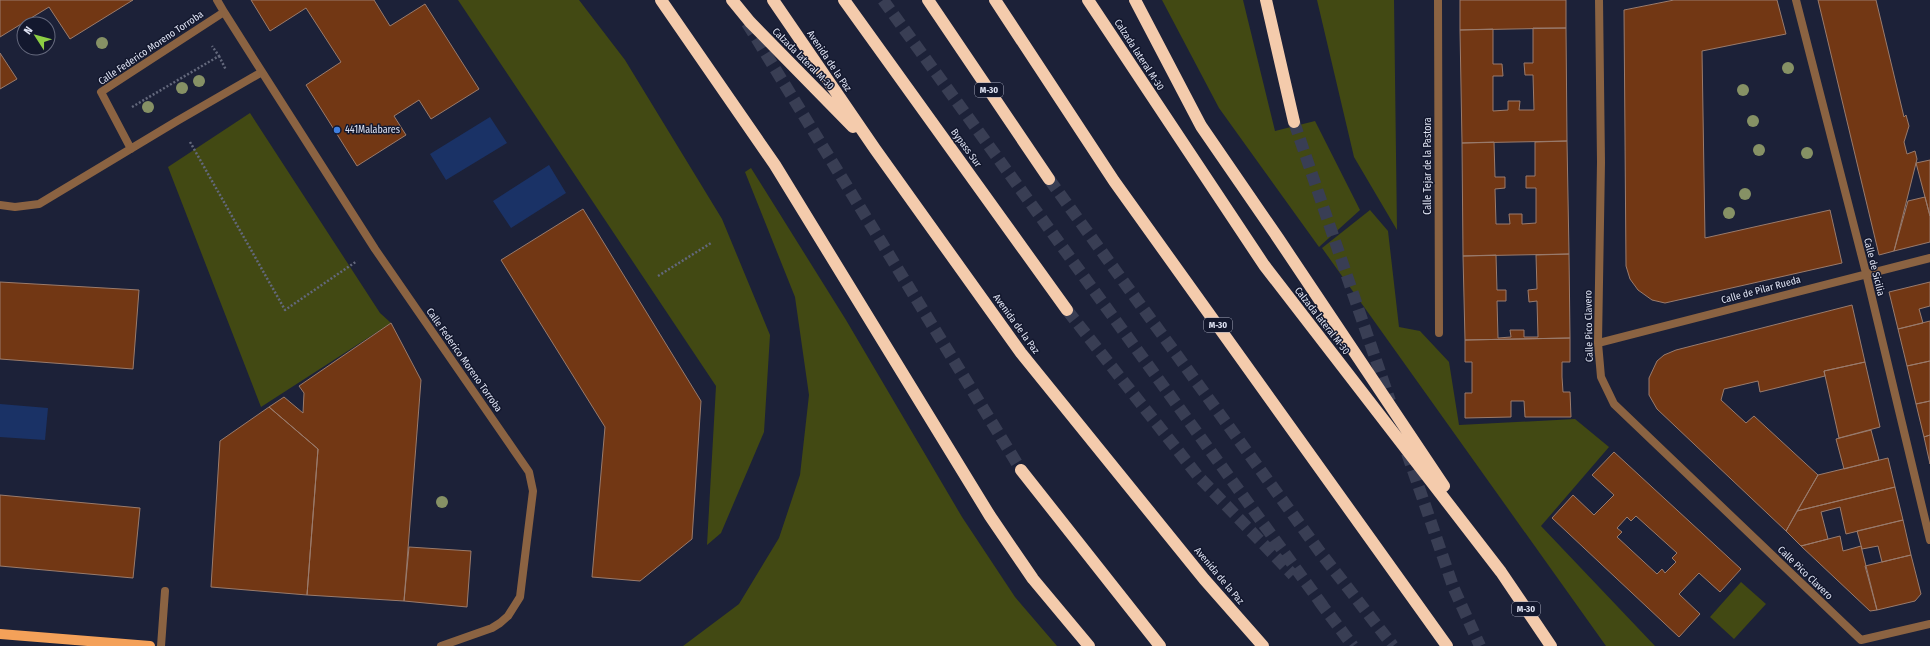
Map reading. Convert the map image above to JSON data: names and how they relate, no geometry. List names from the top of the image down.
{
  "streets": {
    "highway": [
      "Calzada lateral M-30",
      "Avenida de la Paz",
      "M-30",
      "Bypass Sur"
    ],
    "street": [
      "Calle Federico Moreno Torroba",
      "Calle Tejar de la Pastora",
      "Calle de Sicilia",
      "Calle de Pilar Rueda",
      "Calle Pico Clavero"
    ]
  },
  "crossings": [
    ["Calzada lateral M-30", "Avenida de la Paz"],
    ["Calle de Sicilia", "Calle de Pilar Rueda"],
    ["Calle de Pilar Rueda", "Calle Pico Clavero"]
  ],
  "places": ["441Malabares"],
  "north": "top left"
}
